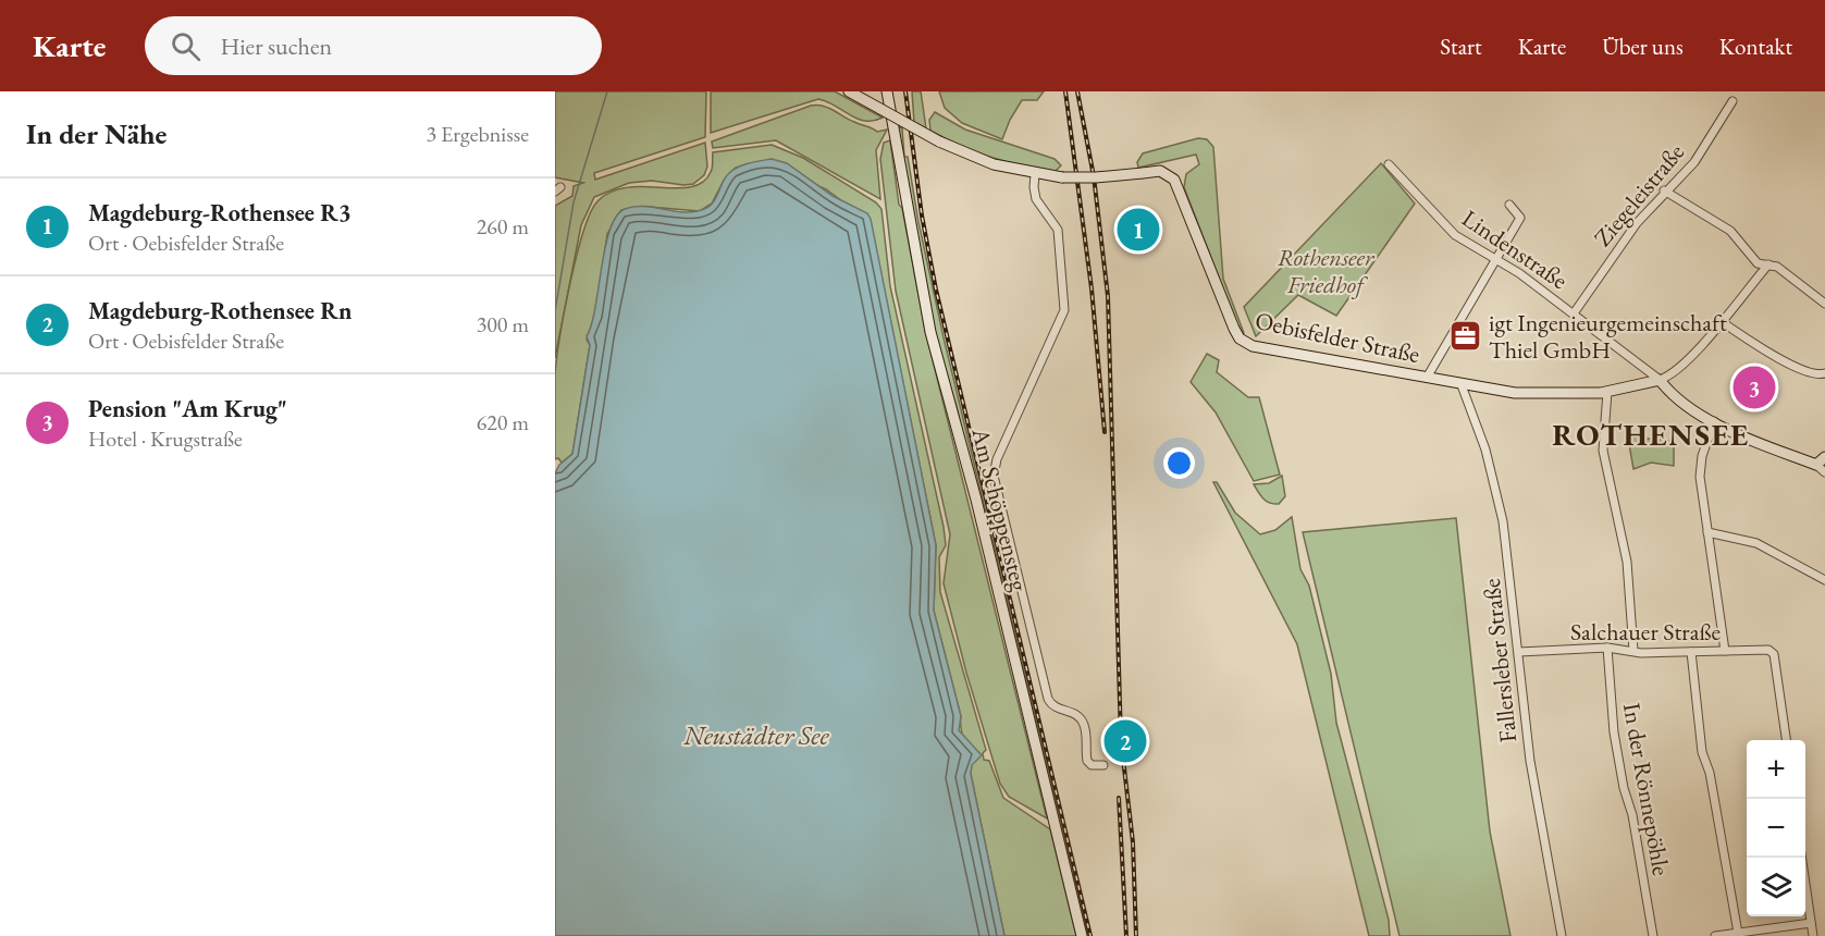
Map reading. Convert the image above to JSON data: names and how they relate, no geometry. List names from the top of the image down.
{
  "streets": {
    "street": [
      "Ziegeleistraße",
      "Lindenstraße",
      "Oebisfelder Straße",
      "Am Schöppensteg",
      "Salchauer Straße",
      "Fallersleber Straße",
      "In der Rönnepöhle"
    ]
  },
  "crossings": [
    ["Ziegeleistraße", "Lindenstraße"],
    ["Lindenstraße", "Oebisfelder Straße"],
    ["Oebisfelder Straße", "Fallersleber Straße"],
    ["Salchauer Straße", "Fallersleber Straße"],
    ["Salchauer Straße", "In der Rönnepöhle"]
  ],
  "districts": ["ROTHENSEE"],
  "water": ["Neustädter See"],
  "parks": ["Rothenseer Friedhof"],
  "places": {
    "office": ["igt Ingenieurgemeinschaft Thiel GmbH"]
  },
  "page": {
    "header": "Karte",
    "search": "Hier suchen",
    "nav": [
      "Start",
      "Karte",
      "Über uns",
      "Kontakt"
    ],
    "heading": ["In der Nähe", "3 Ergebnisse"],
    "list": [
      {
        "mark": "1",
        "name": "Magdeburg-Rothensee R3",
        "note": "Ort · Oebisfelder Straße",
        "value": "260 m"
      },
      {
        "mark": "2",
        "name": "Magdeburg-Rothensee Rn",
        "note": "Ort · Oebisfelder Straße",
        "value": "300 m"
      },
      {
        "mark": "3",
        "name": "Pension \"Am Krug\"",
        "note": "Hotel · Krugstraße",
        "value": "620 m"
      }
    ],
    "pins": ["1", "3", "2"],
    "map_buttons": ["+", "−"]
  }
}
